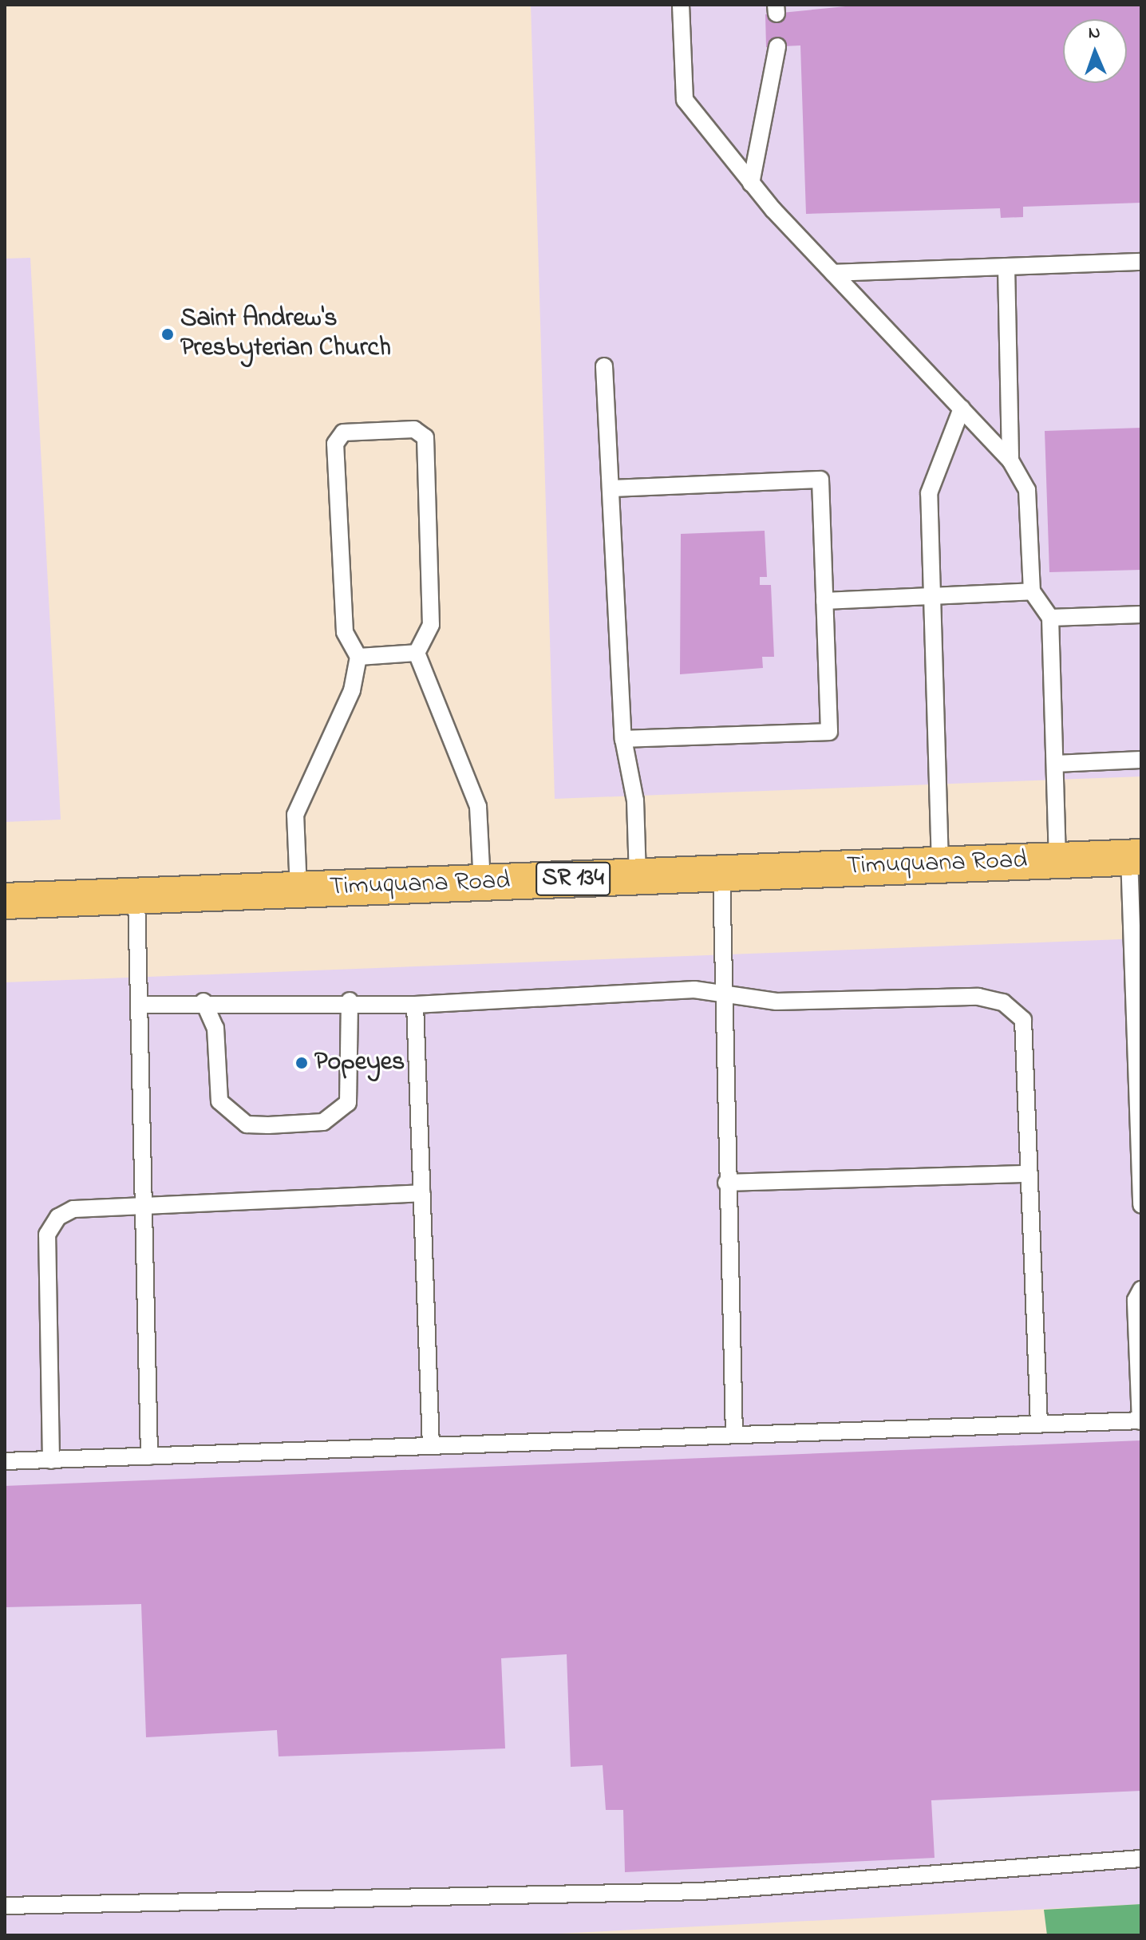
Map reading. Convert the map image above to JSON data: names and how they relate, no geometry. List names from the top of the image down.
{
  "streets": {
    "main road": ["Timuquana Road", "SR 134"]
  },
  "places": ["Saint Andrew's Presbyterian Church", "Popeyes"],
  "north": "top"
}
